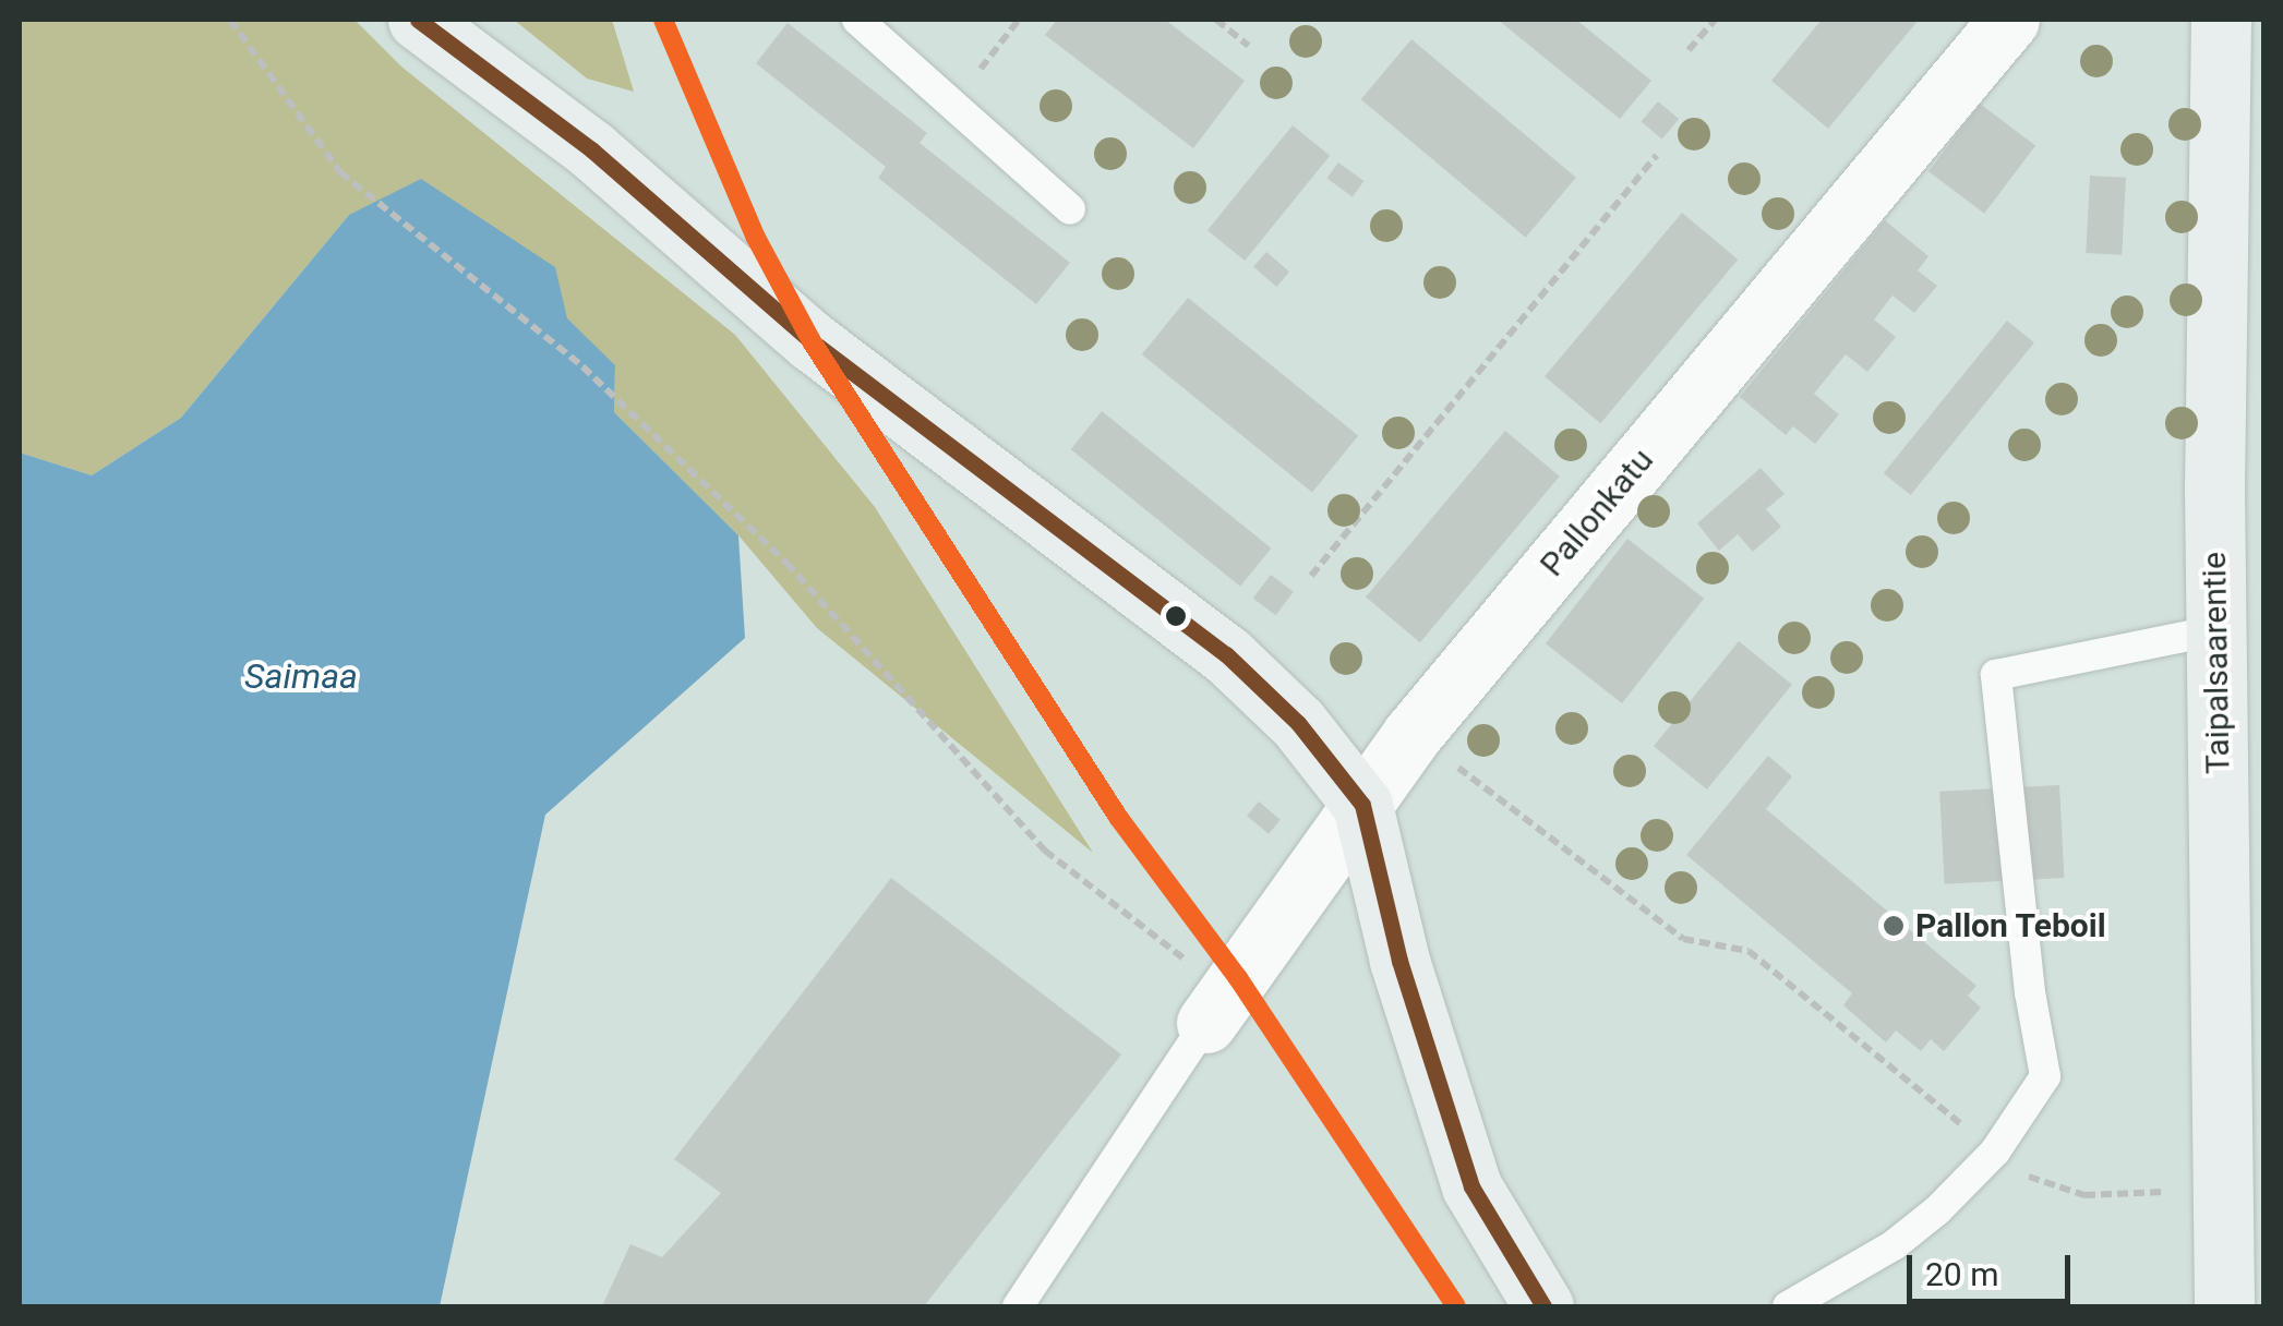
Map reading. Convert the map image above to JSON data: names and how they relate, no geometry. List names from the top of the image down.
{
  "streets": {
    "street": ["Pallonkatu", "Taipalsaarentie"]
  },
  "water": ["Saimaa"],
  "places": ["Pallon Teboil"],
  "scale_bar": "20 m"
}
